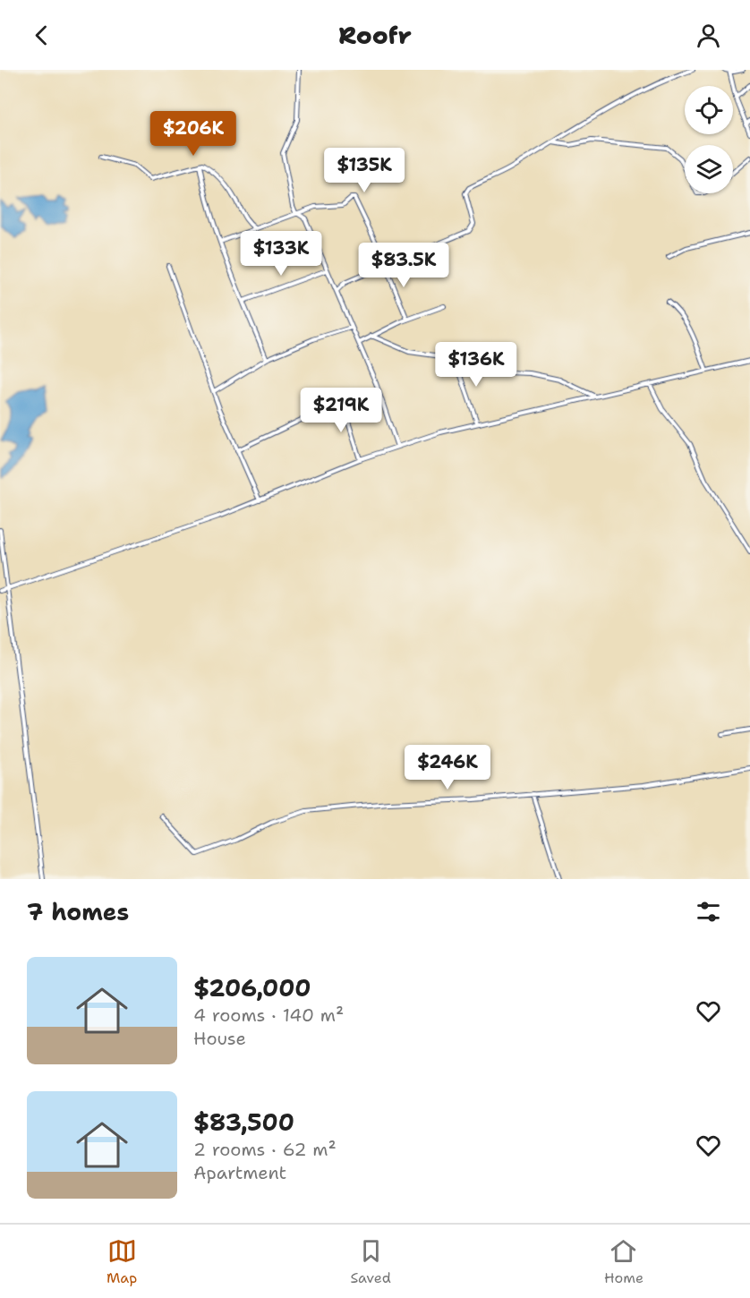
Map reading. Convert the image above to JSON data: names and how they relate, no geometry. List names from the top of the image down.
{
  "page": {
    "header": "Roofr",
    "price": [
      "$206K",
      "$135K",
      "$133K",
      "$83.5K",
      "$136K",
      "$219K",
      "$246K"
    ],
    "heading": "7 homes",
    "list": [
      {
        "name": "$206,000",
        "note": "4 rooms · 140 m² · House"
      },
      {
        "name": "$83,500",
        "note": "2 rooms · 62 m² · Apartment"
      }
    ],
    "tabs": ["Map", "Saved", "Home"]
  }
}
